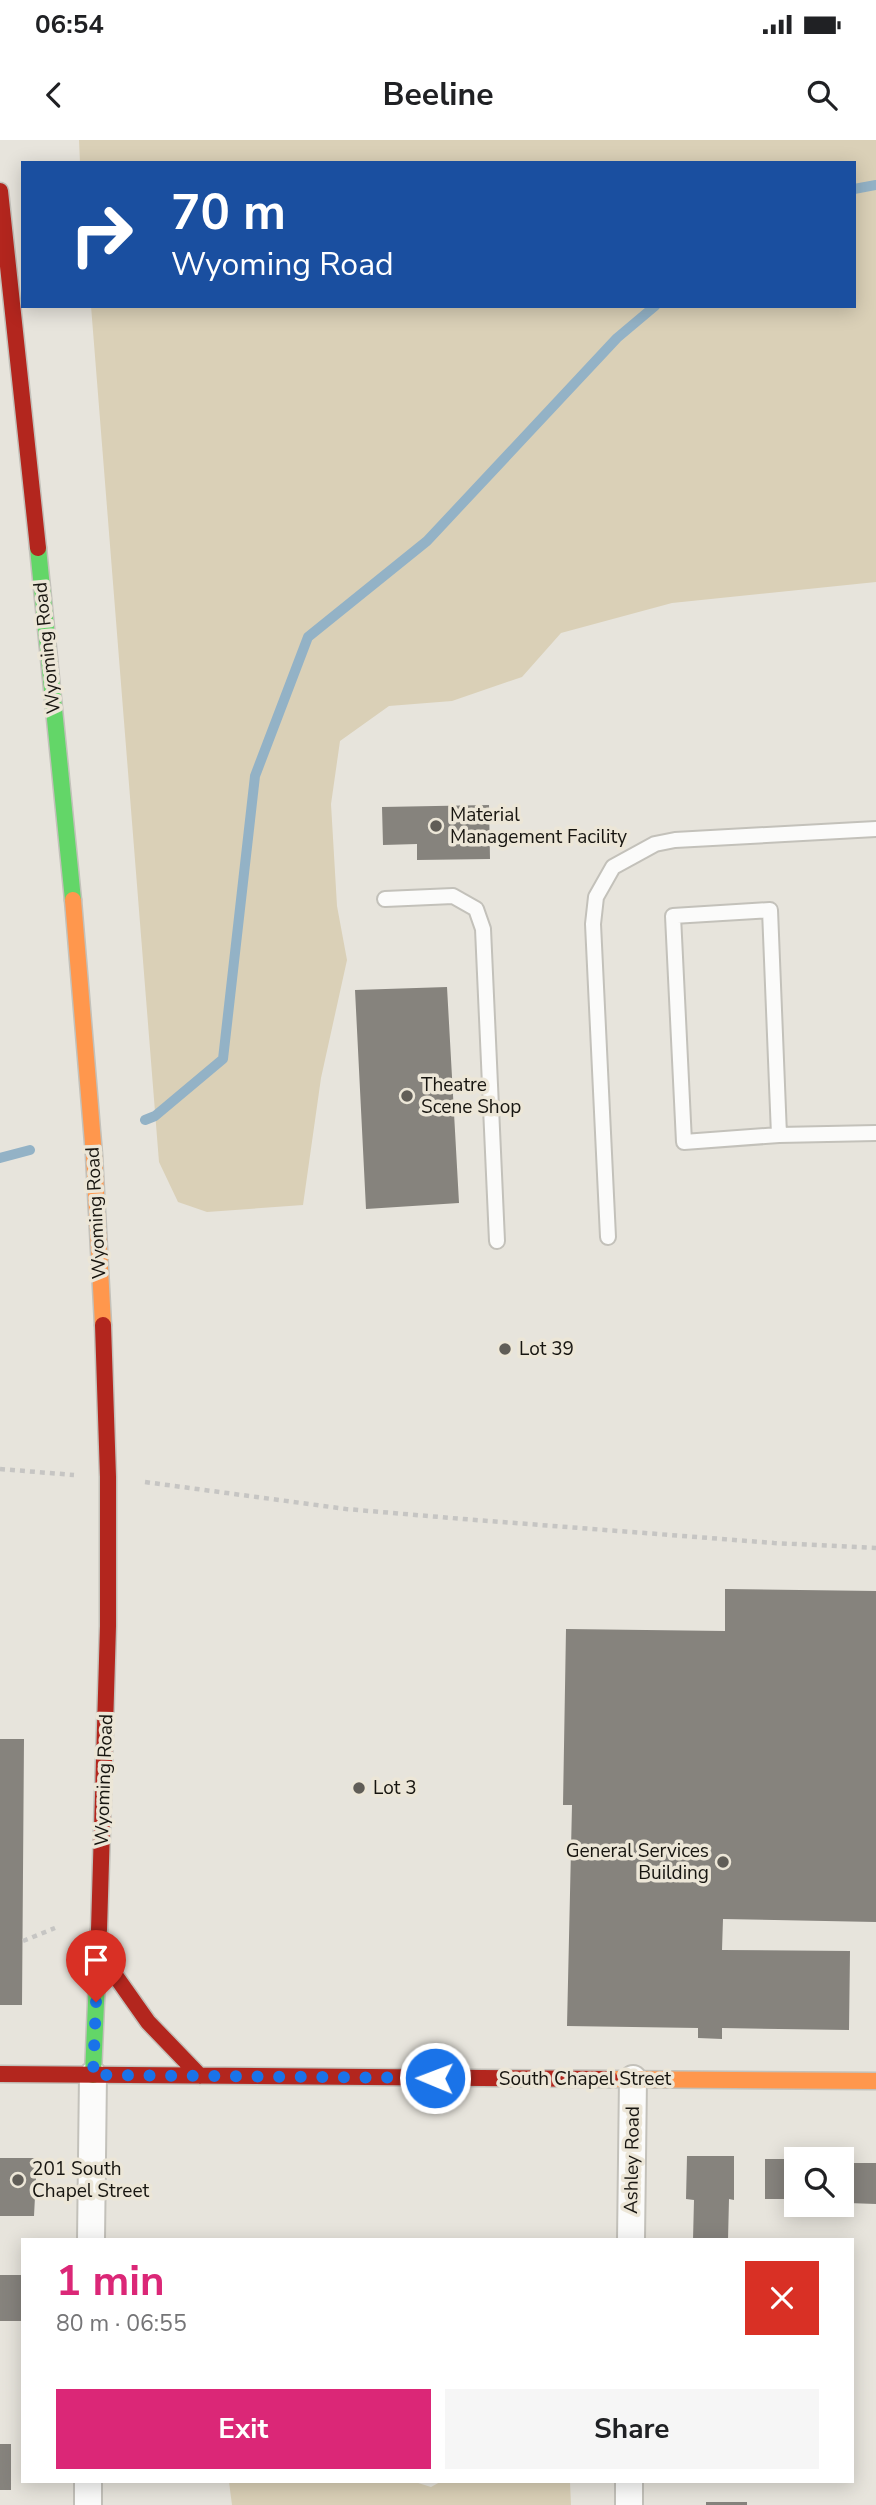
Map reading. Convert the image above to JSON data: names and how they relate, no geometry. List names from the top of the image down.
{
  "streets": {
    "street": ["Wyoming Road", "South Chapel Street", "Ashley Road"]
  },
  "crossings": [
    ["Wyoming Road", "South Chapel Street"],
    ["South Chapel Street", "Ashley Road"]
  ],
  "places": [
    "Material Management Facility",
    "Theatre Scene Shop",
    "Lot 39",
    "Lot 3",
    "General Services Building",
    "201 South Chapel Street"
  ],
  "page": {
    "status": "06:54",
    "header": "Beeline",
    "turn": ["70 m", "Wyoming Road"],
    "heading": ["1 min", "80 m · 06:55"],
    "buttons": ["Exit", "Share"]
  }
}
